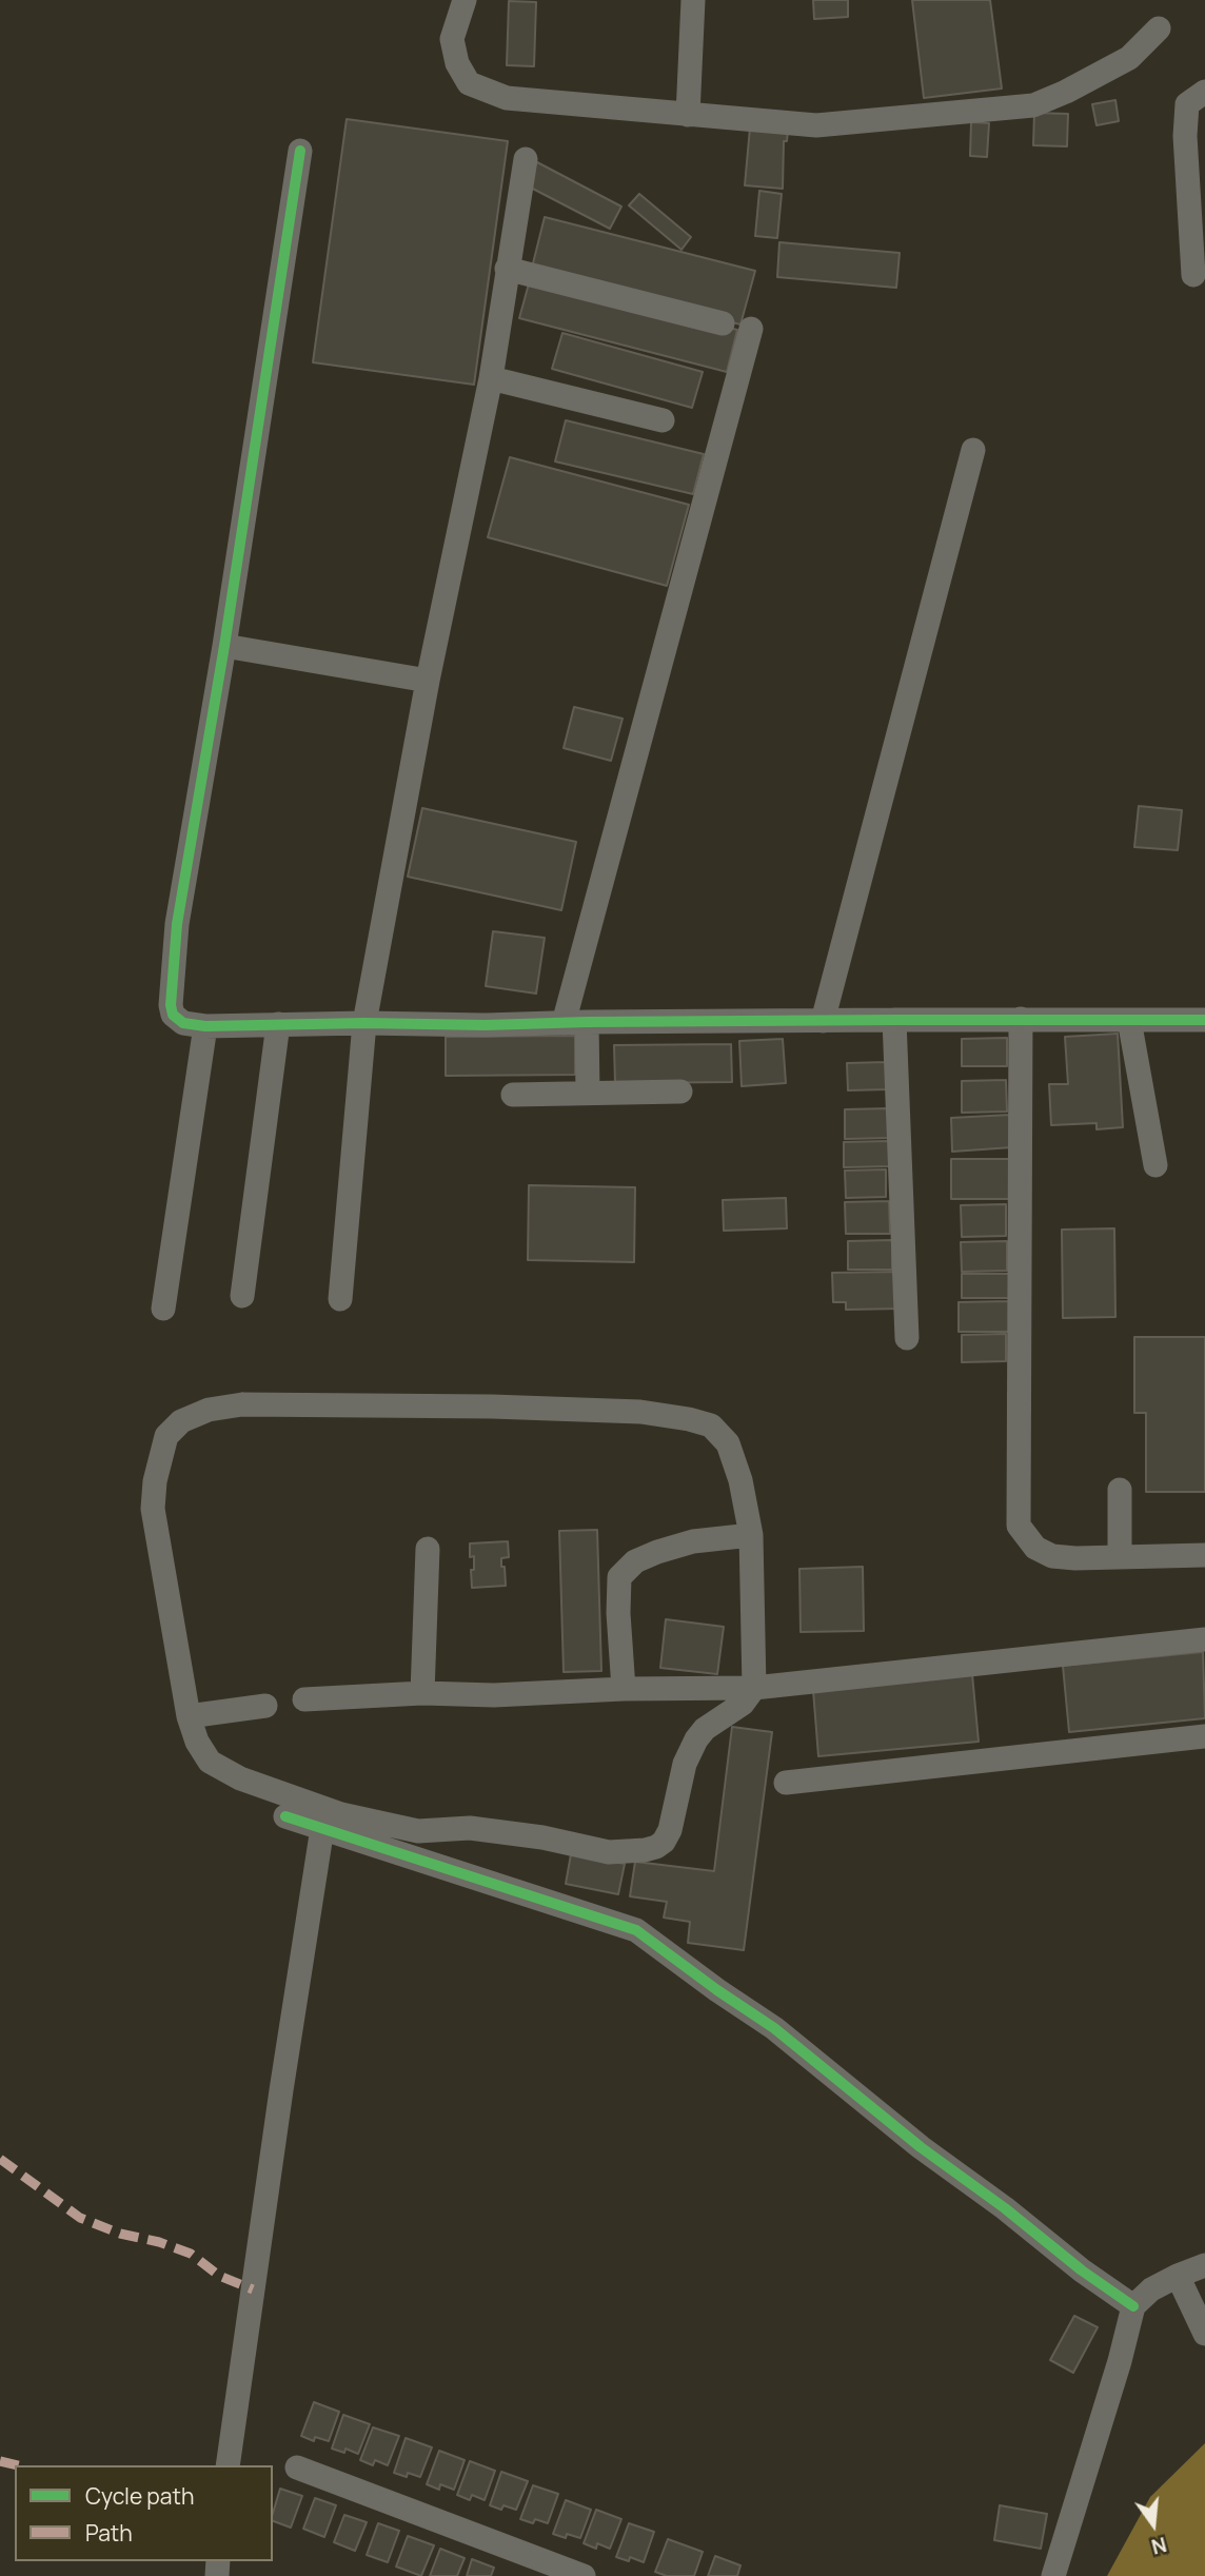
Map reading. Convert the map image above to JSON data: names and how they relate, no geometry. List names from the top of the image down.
{
  "legend": ["Cycle path", "Path"],
  "north": "bottom"
}
